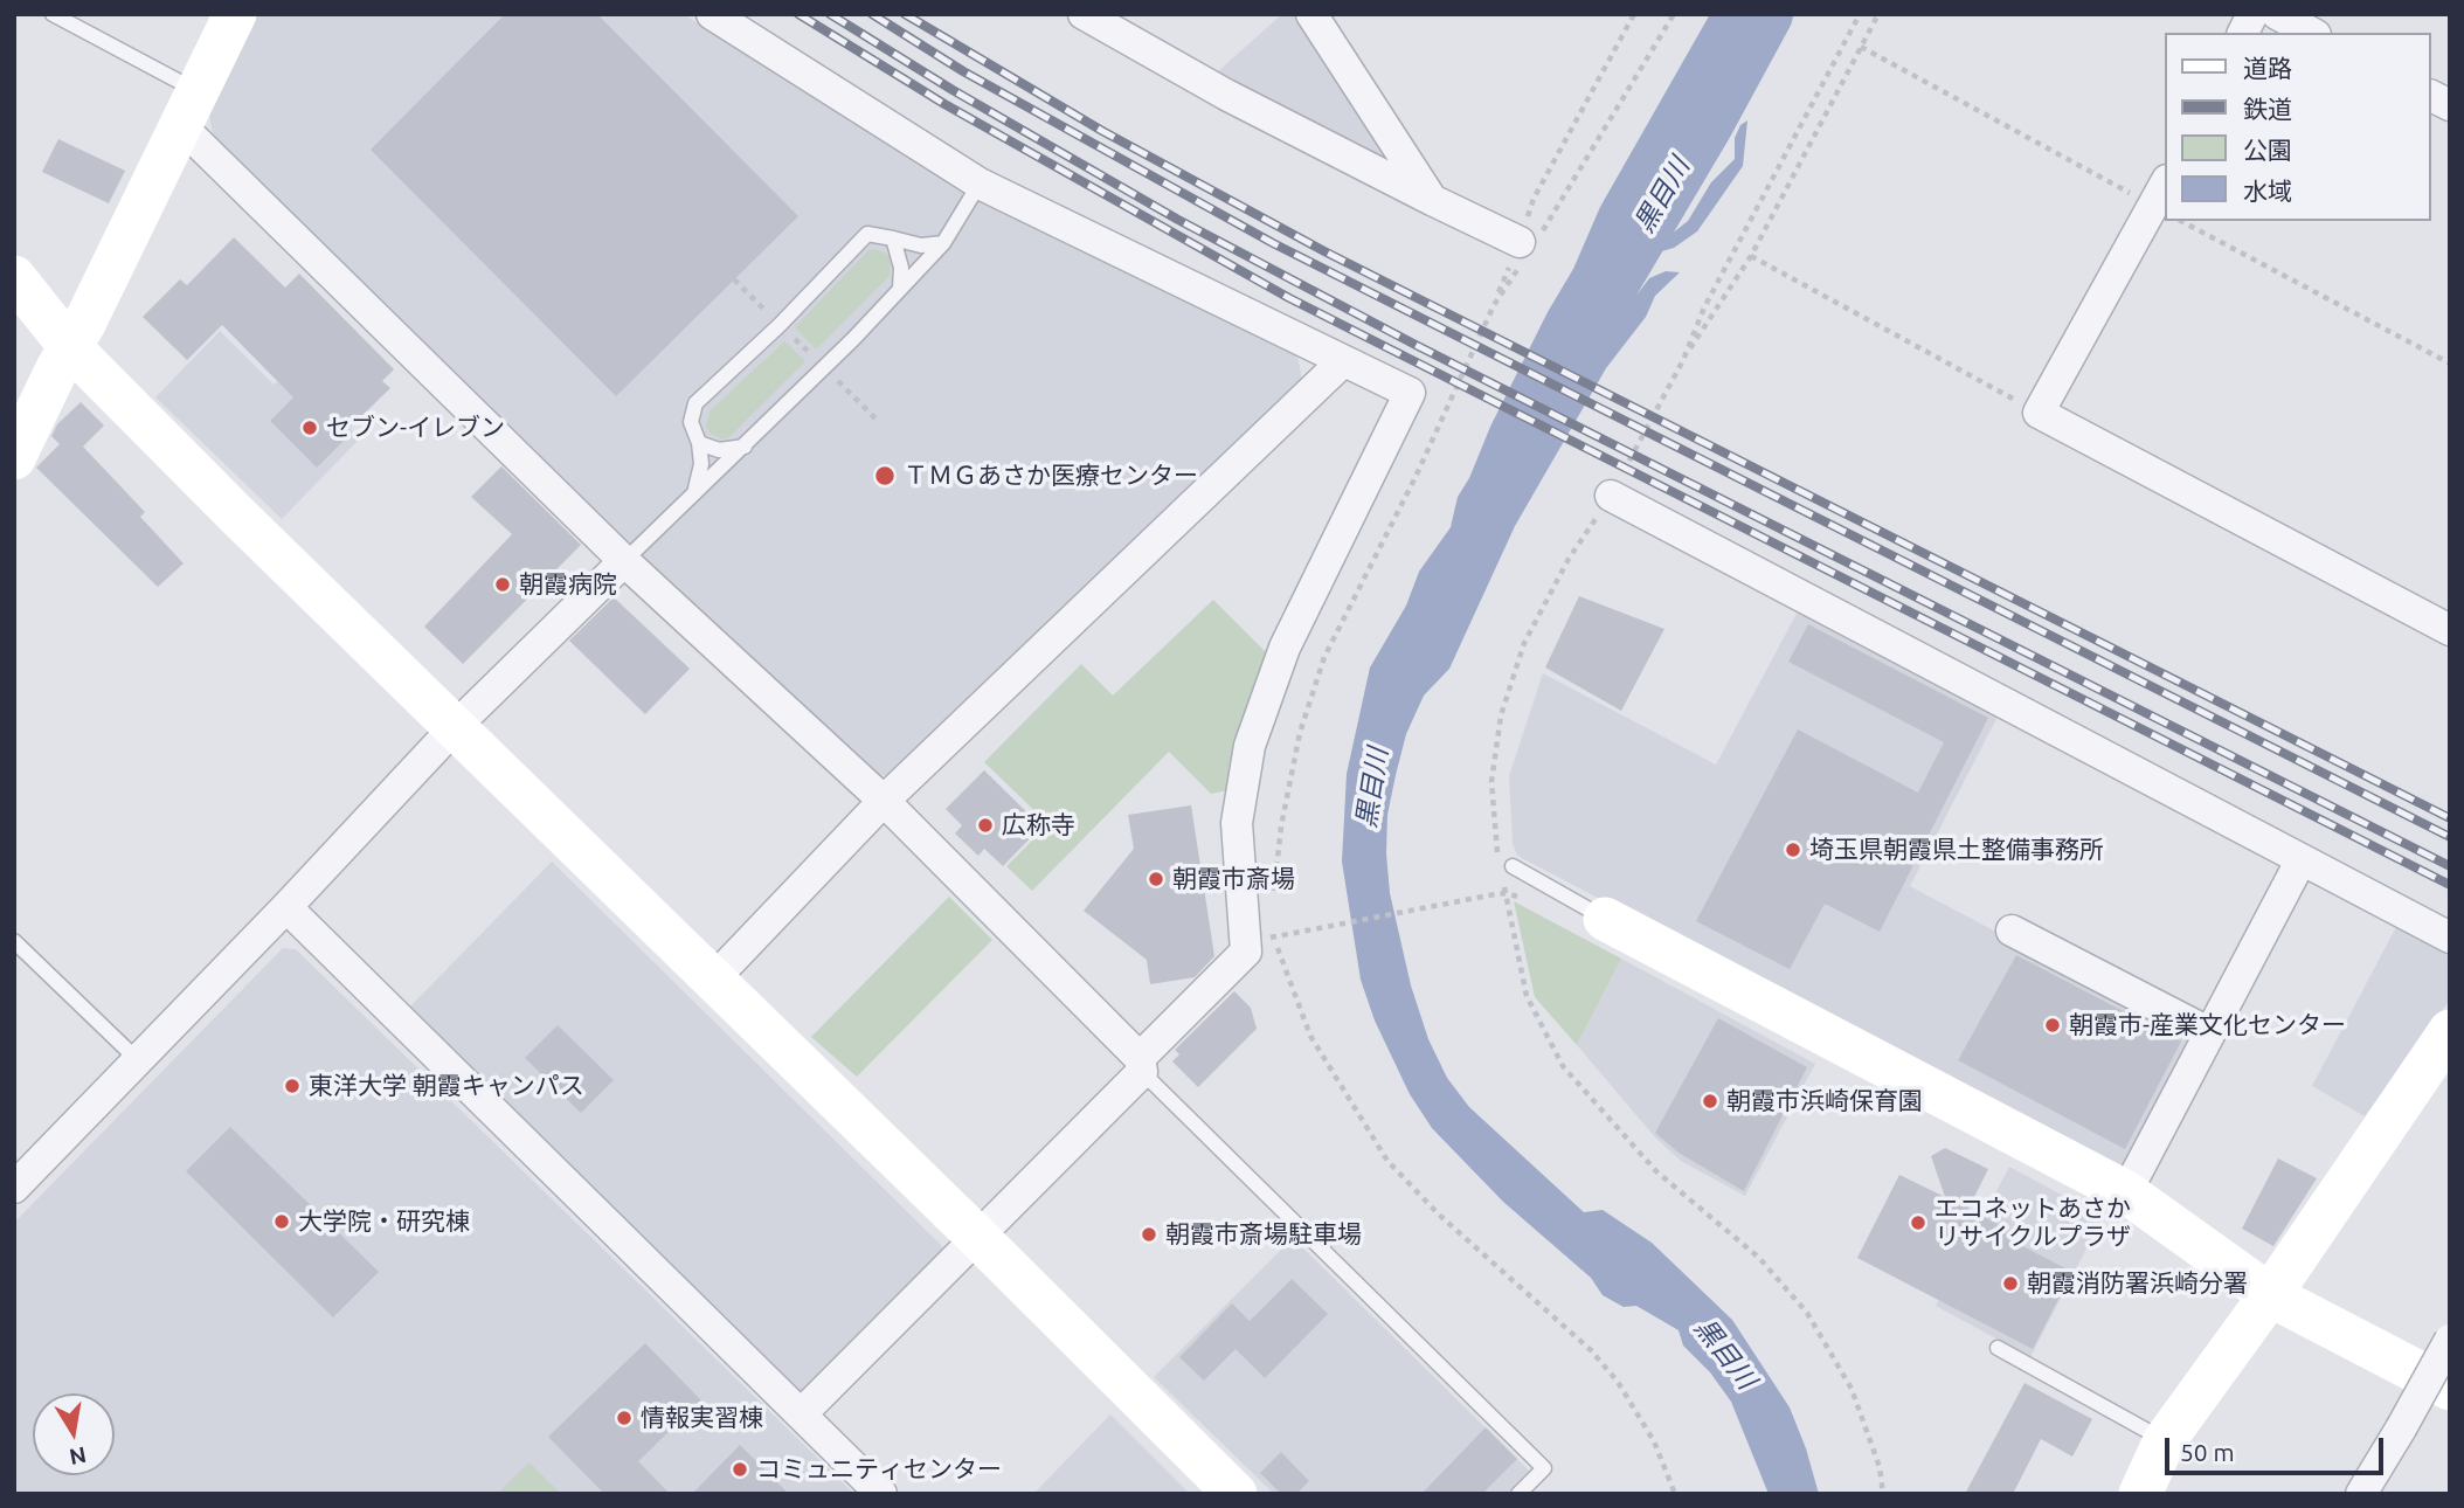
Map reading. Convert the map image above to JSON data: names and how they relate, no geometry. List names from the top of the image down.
{
  "water": ["黒目川"],
  "places": [
    "セブン-イレブン",
    "ＴＭＧあさか医療センター",
    "朝霞病院",
    "広称寺",
    "埼玉県朝霞県土整備事務所",
    "朝霞市斎場",
    "朝霞市-産業文化センター",
    "東洋大学 朝霞キャンパス",
    "朝霞市浜崎保育園",
    "大学院・研究棟",
    "エコネットあさか リサイクルプラザ",
    "朝霞市斎場駐車場",
    "朝霞消防署浜崎分署",
    "情報実習棟",
    "コミュニティセンター"
  ],
  "legend": [
    "道路",
    "鉄道",
    "公園",
    "水域"
  ],
  "scale_bar": "50 m",
  "north": "bottom"
}
